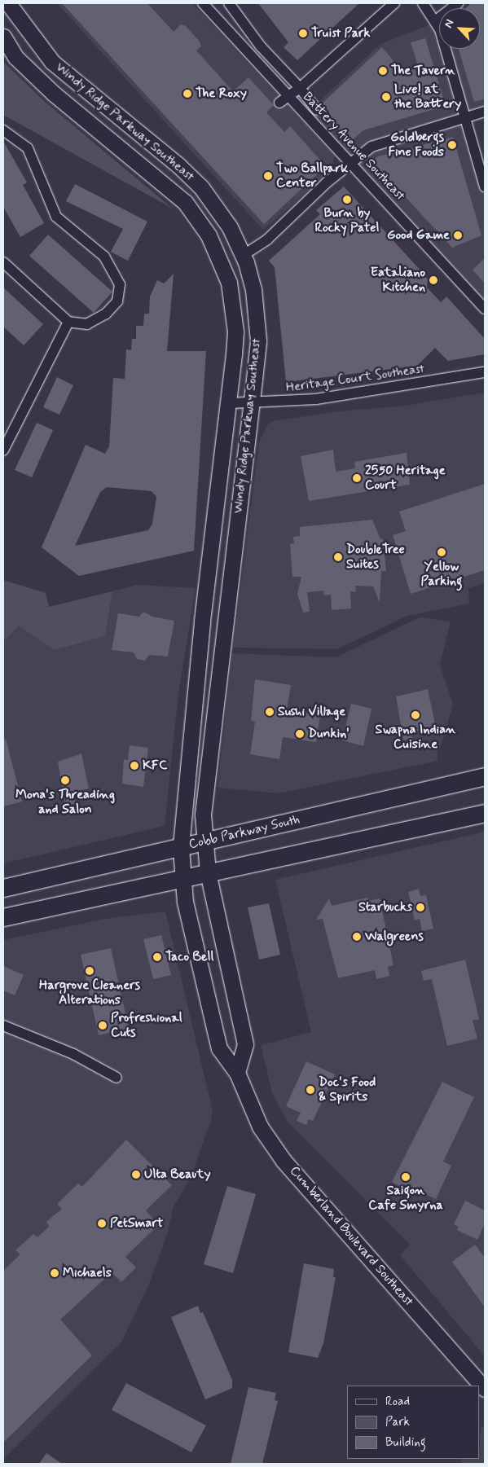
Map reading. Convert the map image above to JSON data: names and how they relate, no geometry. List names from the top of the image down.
{
  "streets": {
    "main road": ["Windy Ridge Parkway Southeast", "Cobb Parkway South", "Cumberland Boulevard Southeast"],
    "street": ["Battery Avenue Southeast", "Heritage Court Southeast"]
  },
  "crossings": [
    ["Windy Ridge Parkway Southeast", "Heritage Court Southeast"],
    ["Windy Ridge Parkway Southeast", "Cobb Parkway South"],
    ["Windy Ridge Parkway Southeast", "Cumberland Boulevard Southeast"]
  ],
  "places": [
    "Truist Park",
    "The Tavern",
    "The Roxy",
    "Live! at the Battery",
    "Goldbergs Fine Foods",
    "Two Ballpark Center",
    "Burn by Rocky Patel",
    "Good Game",
    "Eataliano Kitchen",
    "2550 Heritage Court",
    "Yellow Parking",
    "DoubleTree Suites",
    "Sushi Village",
    "Swapna Indian Cuisine",
    "Dunkin'",
    "KFC",
    "Mona's Threading and Salon",
    "Starbucks",
    "Walgreens",
    "Taco Bell",
    "Hargrove Cleaners Alterations",
    "Profreshional Cuts",
    "Doc's Food & Spirits",
    "Ulta Beauty",
    "Saigon Cafe Smyrna",
    "PetSmart",
    "Michaels"
  ],
  "legend": ["Road", "Park", "Building"],
  "north": "top left"
}
